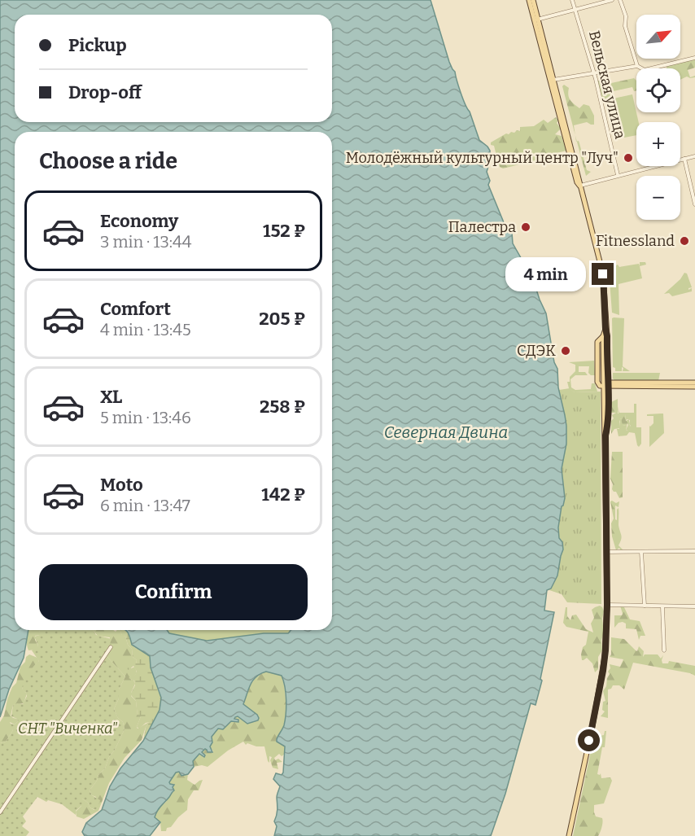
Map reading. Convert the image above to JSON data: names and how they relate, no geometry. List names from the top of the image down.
{
  "streets": {
    "street": ["Вельская улица"]
  },
  "water": ["Северная Двина"],
  "parks": ["СНТ \"Виченка\""],
  "places": [
    "Молодёжный культурный центр \"Луч\"",
    "Палестра",
    "Fitnessland",
    "СДЭК"
  ],
  "north": "top right",
  "page": {
    "map_buttons": ["+", "−"],
    "banner": ["Pickup", "Drop-off"],
    "heading": "Choose a ride",
    "list": [
      {
        "name": "Economy",
        "note": "3 min · 13:44",
        "value": "152 ₽"
      },
      {
        "name": "Comfort",
        "note": "4 min · 13:45",
        "value": "205 ₽"
      },
      {
        "name": "XL",
        "note": "5 min · 13:46",
        "value": "258 ₽"
      },
      {
        "name": "Moto",
        "note": "6 min · 13:47",
        "value": "142 ₽"
      }
    ],
    "bubble": "4 min",
    "buttons": "Confirm"
  }
}
